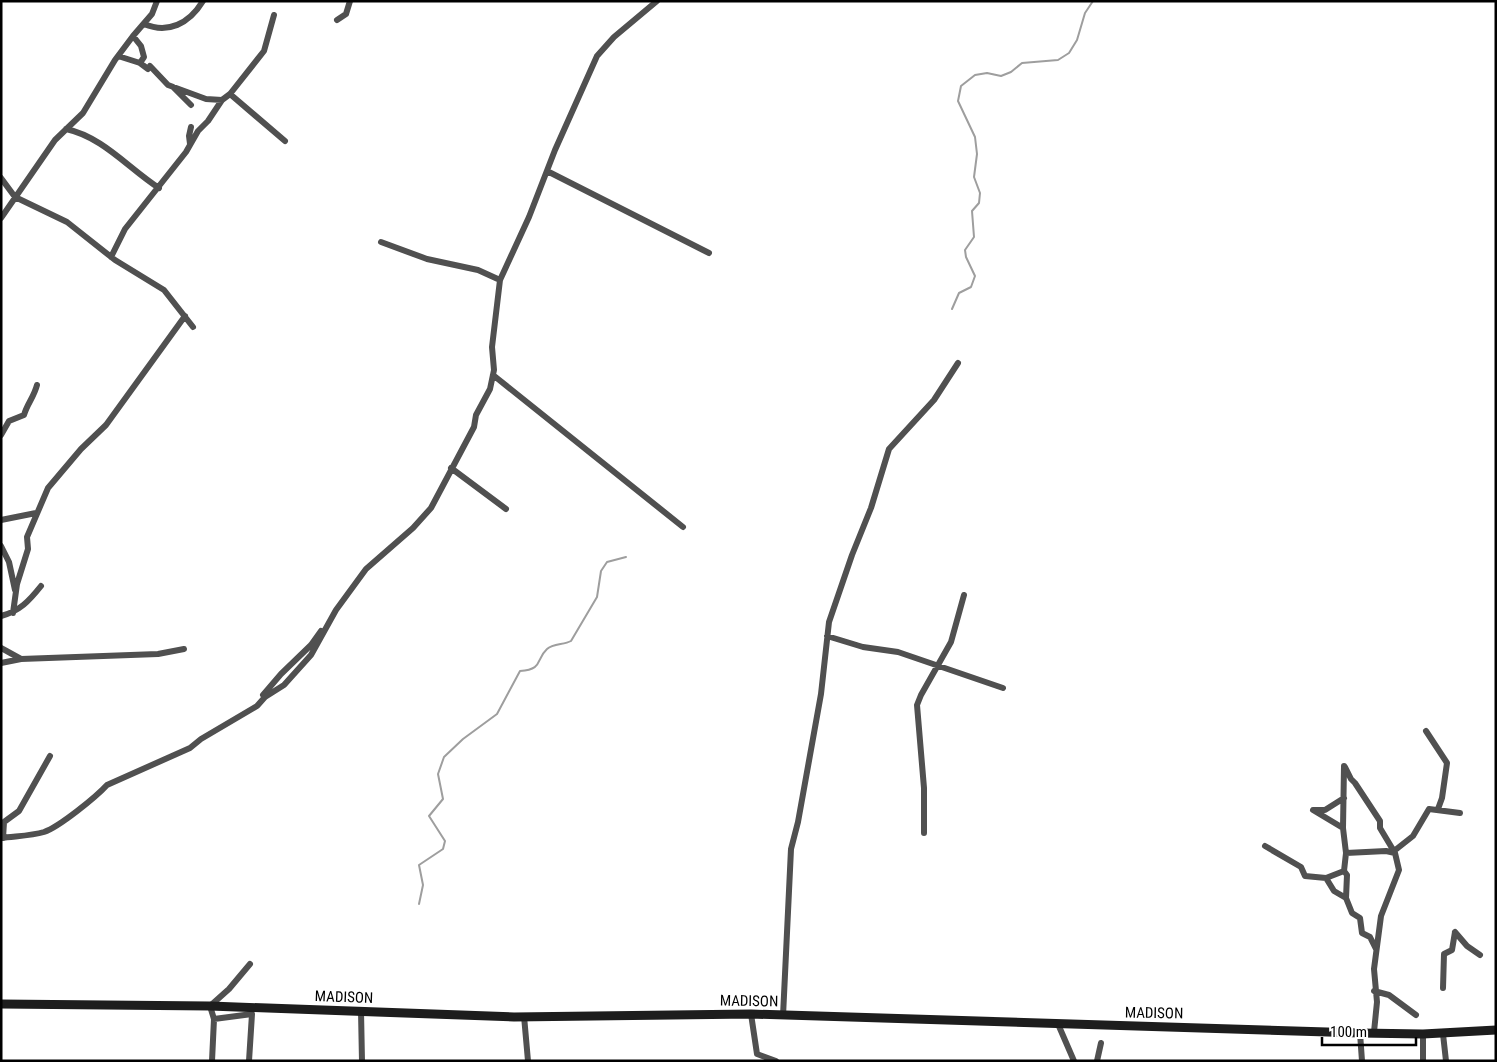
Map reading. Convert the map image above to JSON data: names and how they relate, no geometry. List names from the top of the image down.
{
  "streets": {
    "street": ["MADISON"]
  },
  "scale_bar": "100 m"
}
